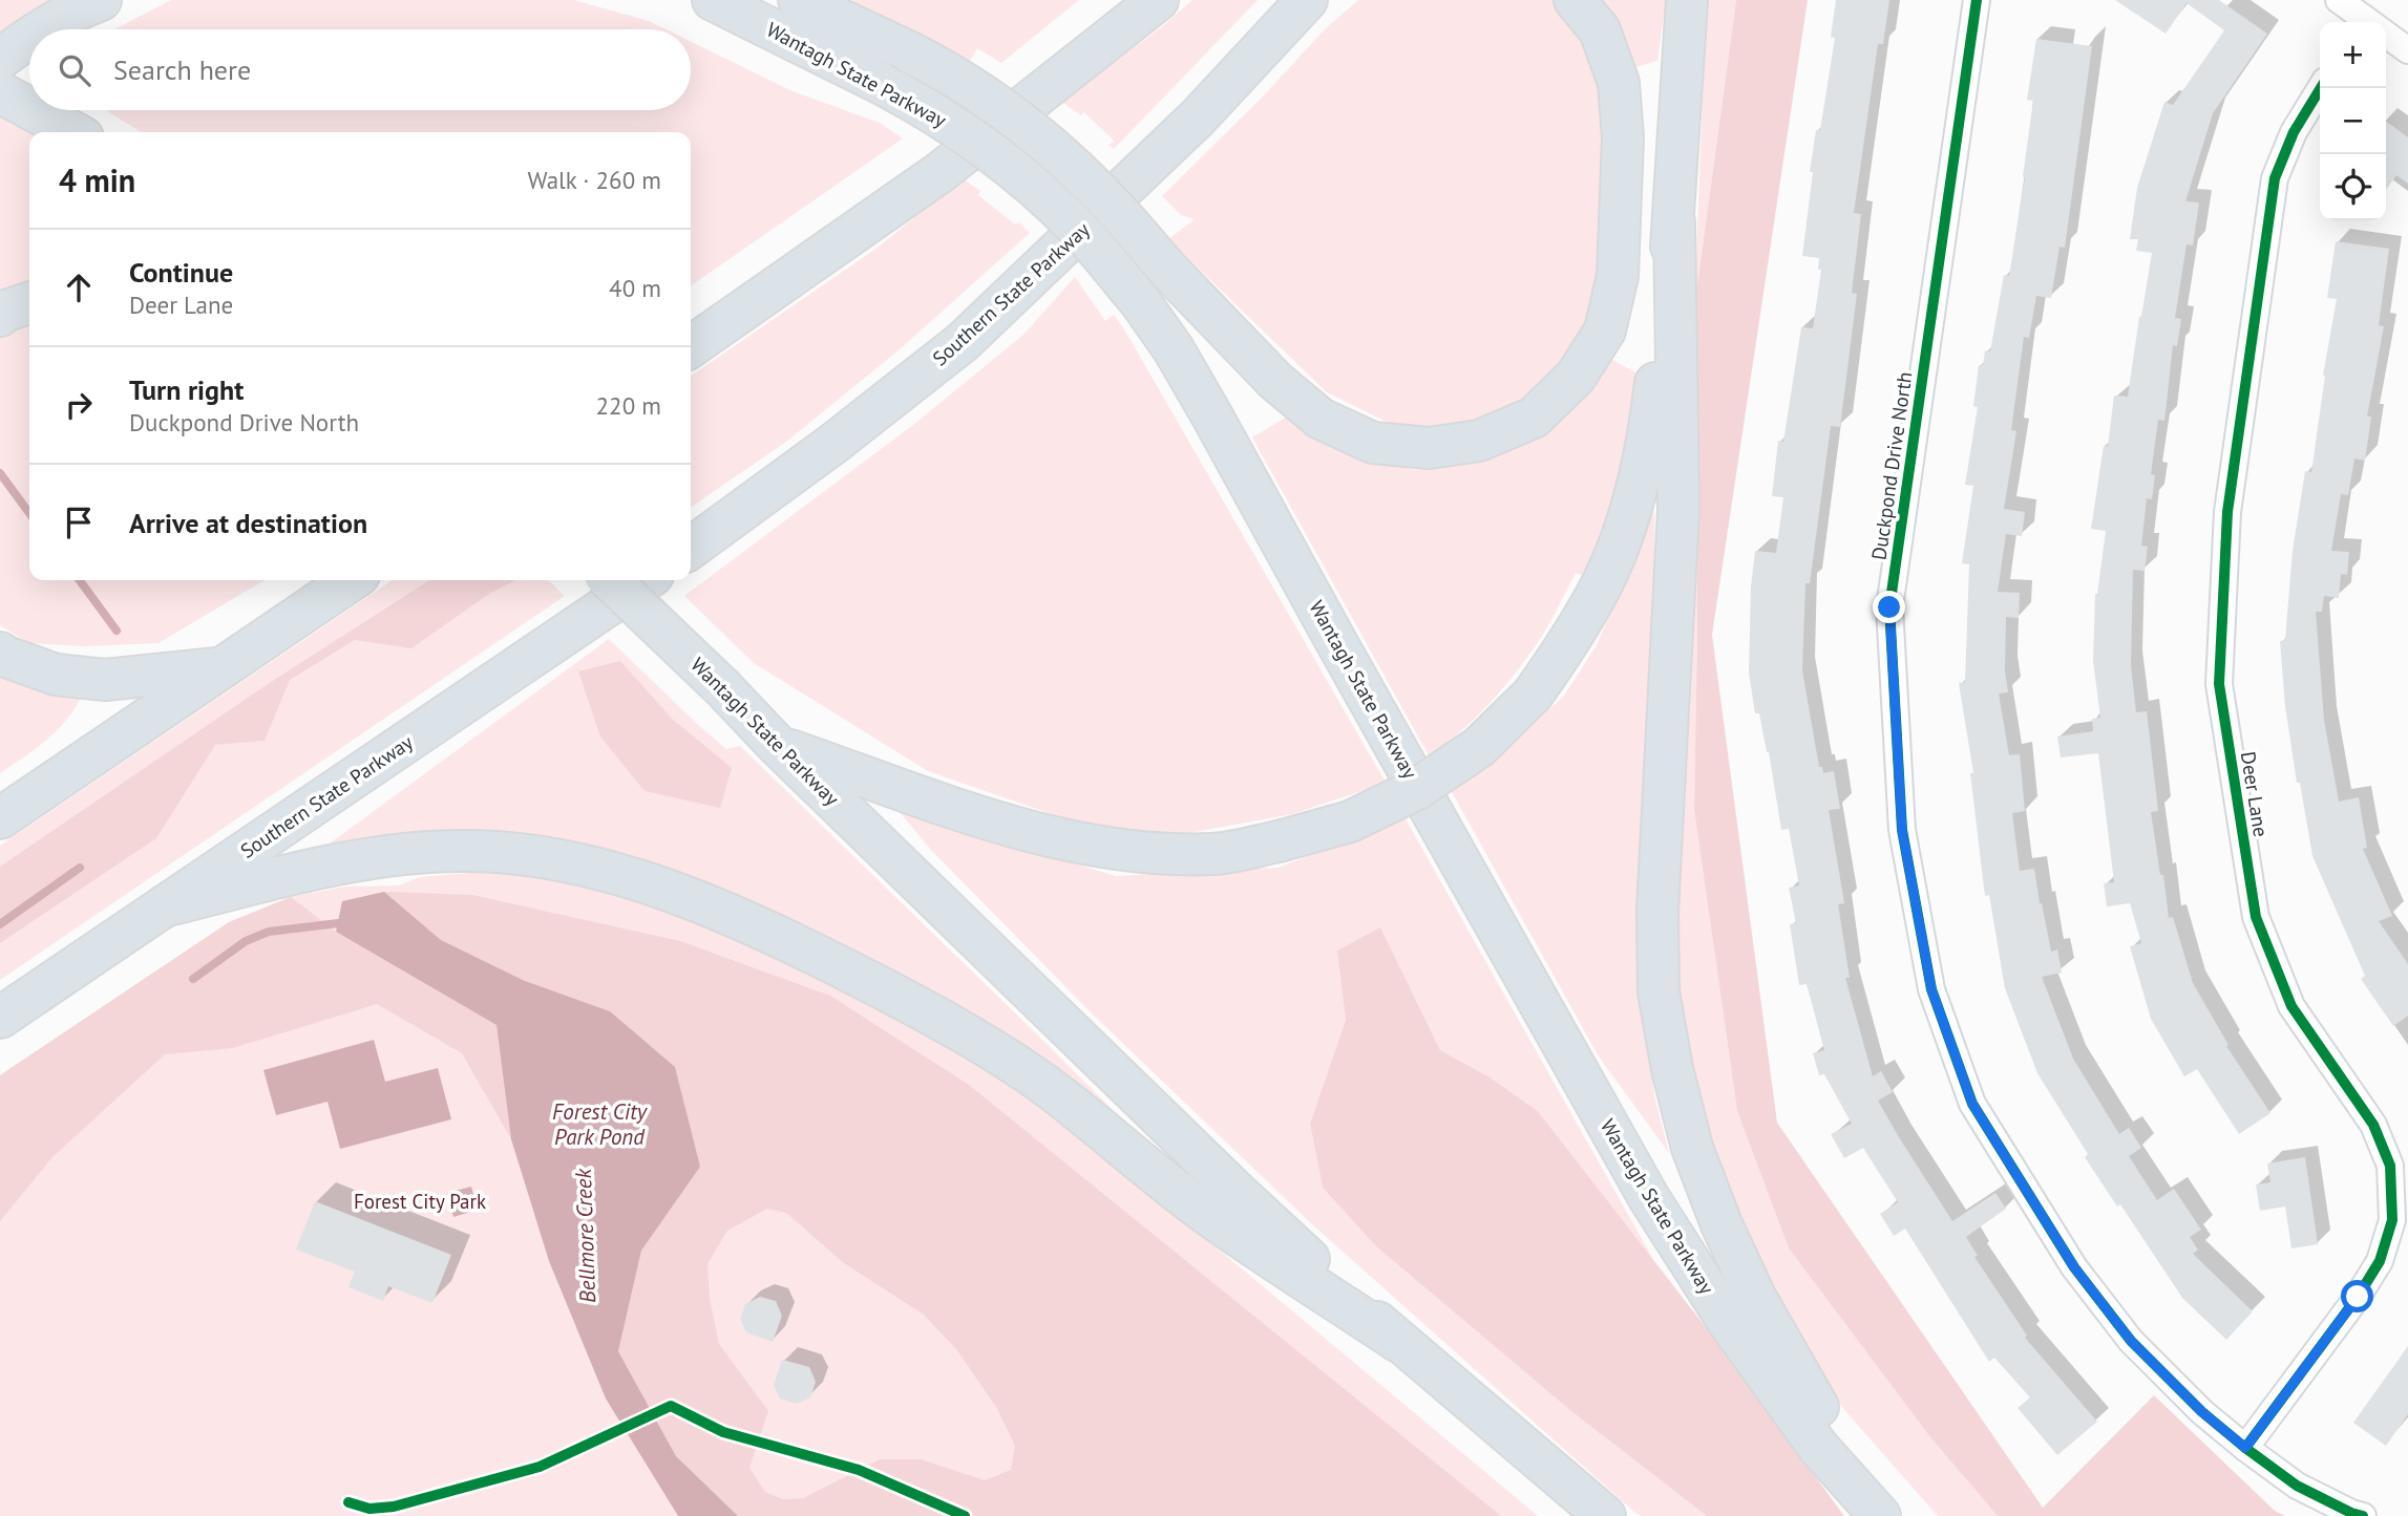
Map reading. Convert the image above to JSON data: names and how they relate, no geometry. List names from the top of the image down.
{
  "streets": {
    "highway": ["Wantagh State Parkway", "Southern State Parkway"],
    "street": ["Duckpond Drive North", "Deer Lane"]
  },
  "crossings": [
    ["Duckpond Drive North", "Deer Lane"]
  ],
  "water": ["Forest City Park Pond", "Bellmore Creek"],
  "parks": ["Forest City Park"],
  "page": {
    "map_buttons": ["+", "−"],
    "search": "Search here",
    "heading": ["4 min", "Walk · 260 m"],
    "list": [
      ["Continue", "Deer Lane", "40 m"],
      ["Turn right", "Duckpond Drive North", "220 m"],
      "Arrive at destination"
    ]
  }
}
